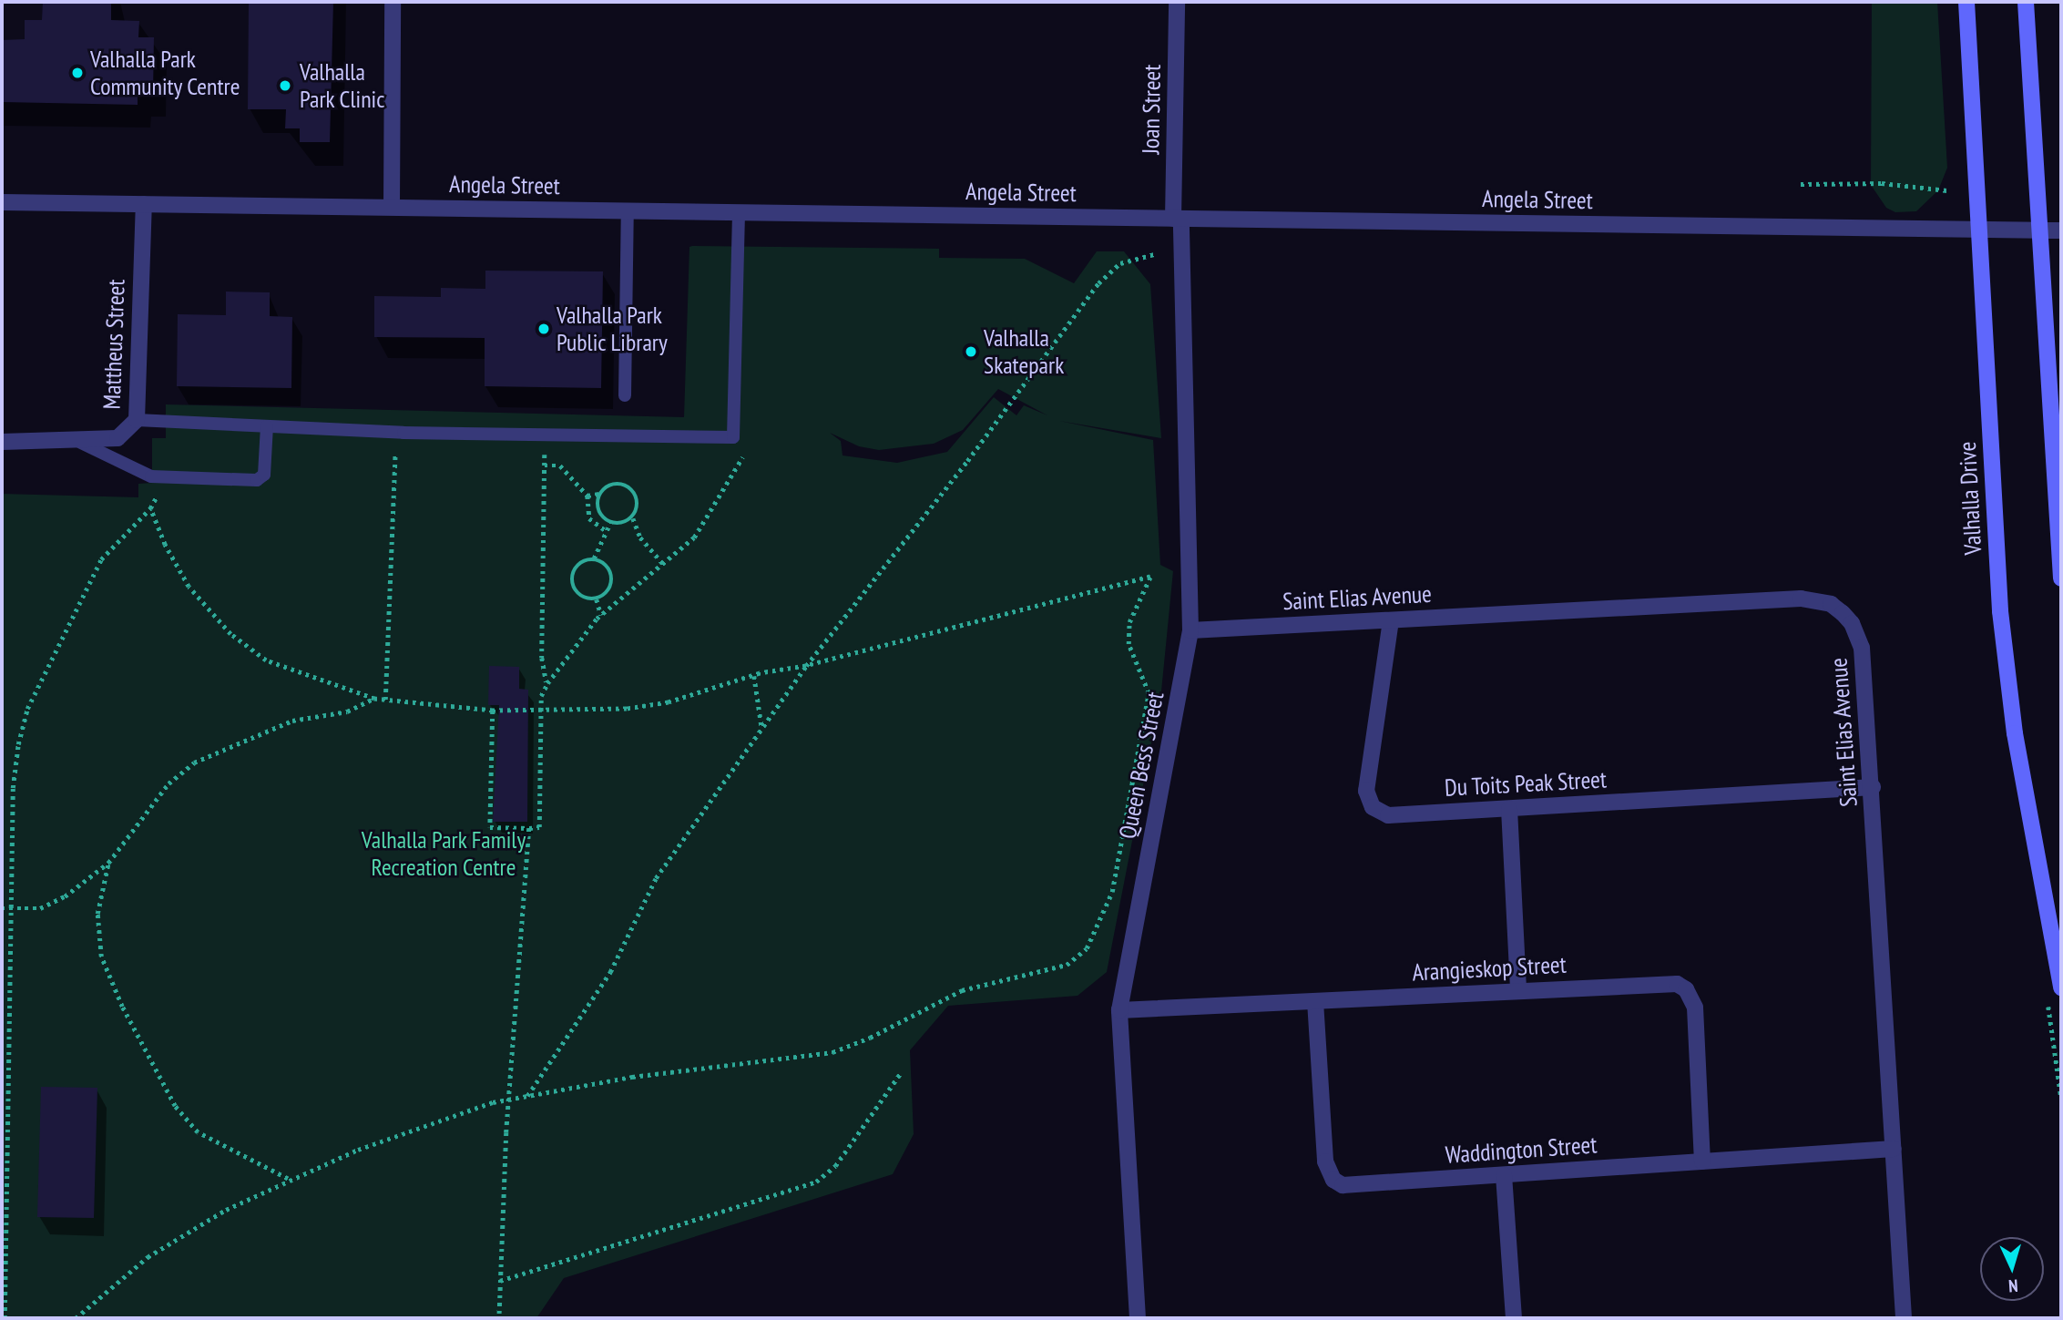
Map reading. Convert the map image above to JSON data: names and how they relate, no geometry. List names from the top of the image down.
{
  "streets": {
    "main road": ["Valhalla Drive"],
    "street": [
      "Joan Street",
      "Angela Street",
      "Mattheus Street",
      "Saint Elias Avenue",
      "Queen Bess Street",
      "Du Toits Peak Street",
      "Arangieskop Street",
      "Waddington Street"
    ]
  },
  "crossings": [
    ["Joan Street", "Angela Street"],
    ["Joan Street", "Queen Bess Street"],
    ["Angela Street", "Mattheus Street"],
    ["Angela Street", "Valhalla Drive"],
    ["Angela Street", "Queen Bess Street"],
    ["Saint Elias Avenue", "Queen Bess Street"],
    ["Saint Elias Avenue", "Du Toits Peak Street"],
    ["Saint Elias Avenue", "Waddington Street"],
    ["Queen Bess Street", "Arangieskop Street"],
    ["Arangieskop Street", "Waddington Street"]
  ],
  "parks": ["Valhalla Park Family Recreation Centre"],
  "places": [
    "Valhalla Park Community Centre",
    "Valhalla Park Clinic",
    "Valhalla Park Public Library",
    "Valhalla Skatepark"
  ],
  "north": "bottom"
}
